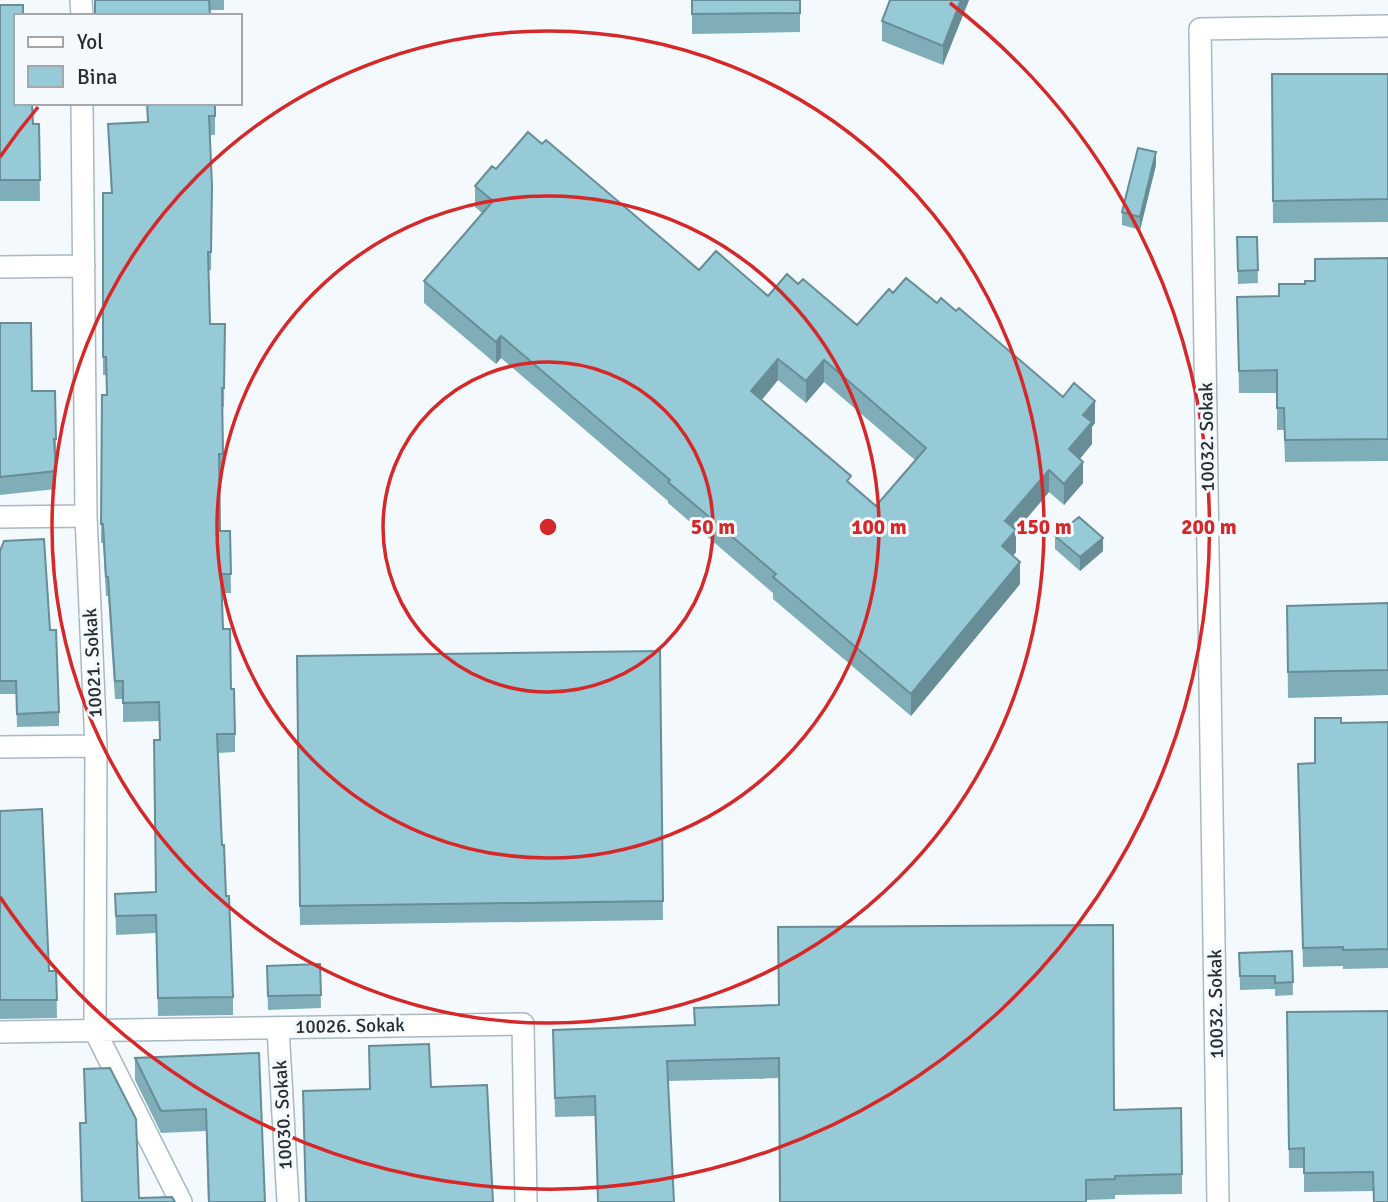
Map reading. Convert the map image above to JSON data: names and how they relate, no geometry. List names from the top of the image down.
{
  "streets": {
    "street": [
      "10032. Sokak",
      "10021. Sokak",
      "10026. Sokak",
      "10030. Sokak"
    ]
  },
  "crossings": [
    ["10021. Sokak", "10026. Sokak"],
    ["10026. Sokak", "10030. Sokak"]
  ],
  "legend": ["Yol", "Bina"],
  "rings": [
    "50 m",
    "100 m",
    "150 m",
    "200 m"
  ]
}
